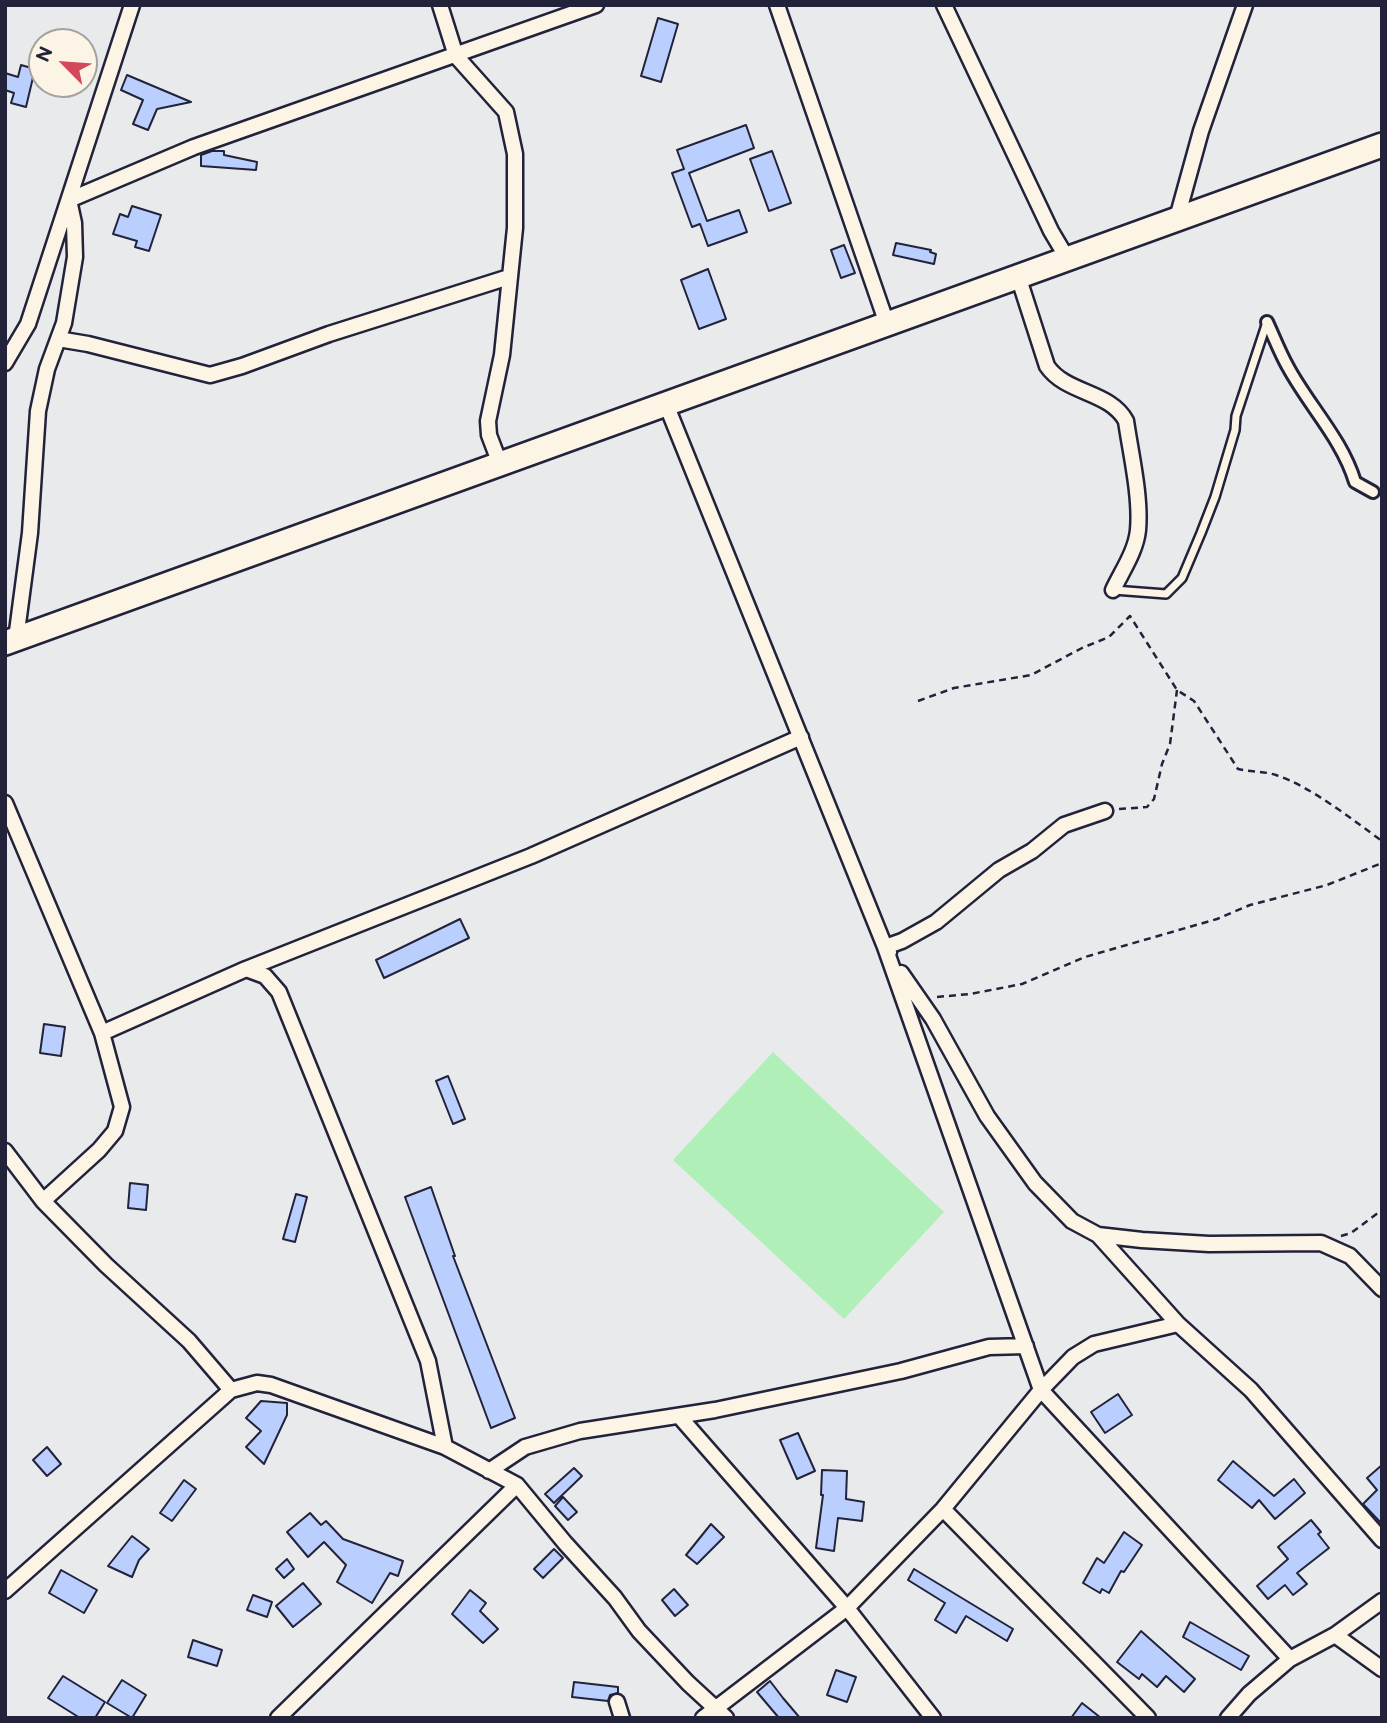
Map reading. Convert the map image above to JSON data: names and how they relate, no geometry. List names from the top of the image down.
{
  "north": "top left"
}
